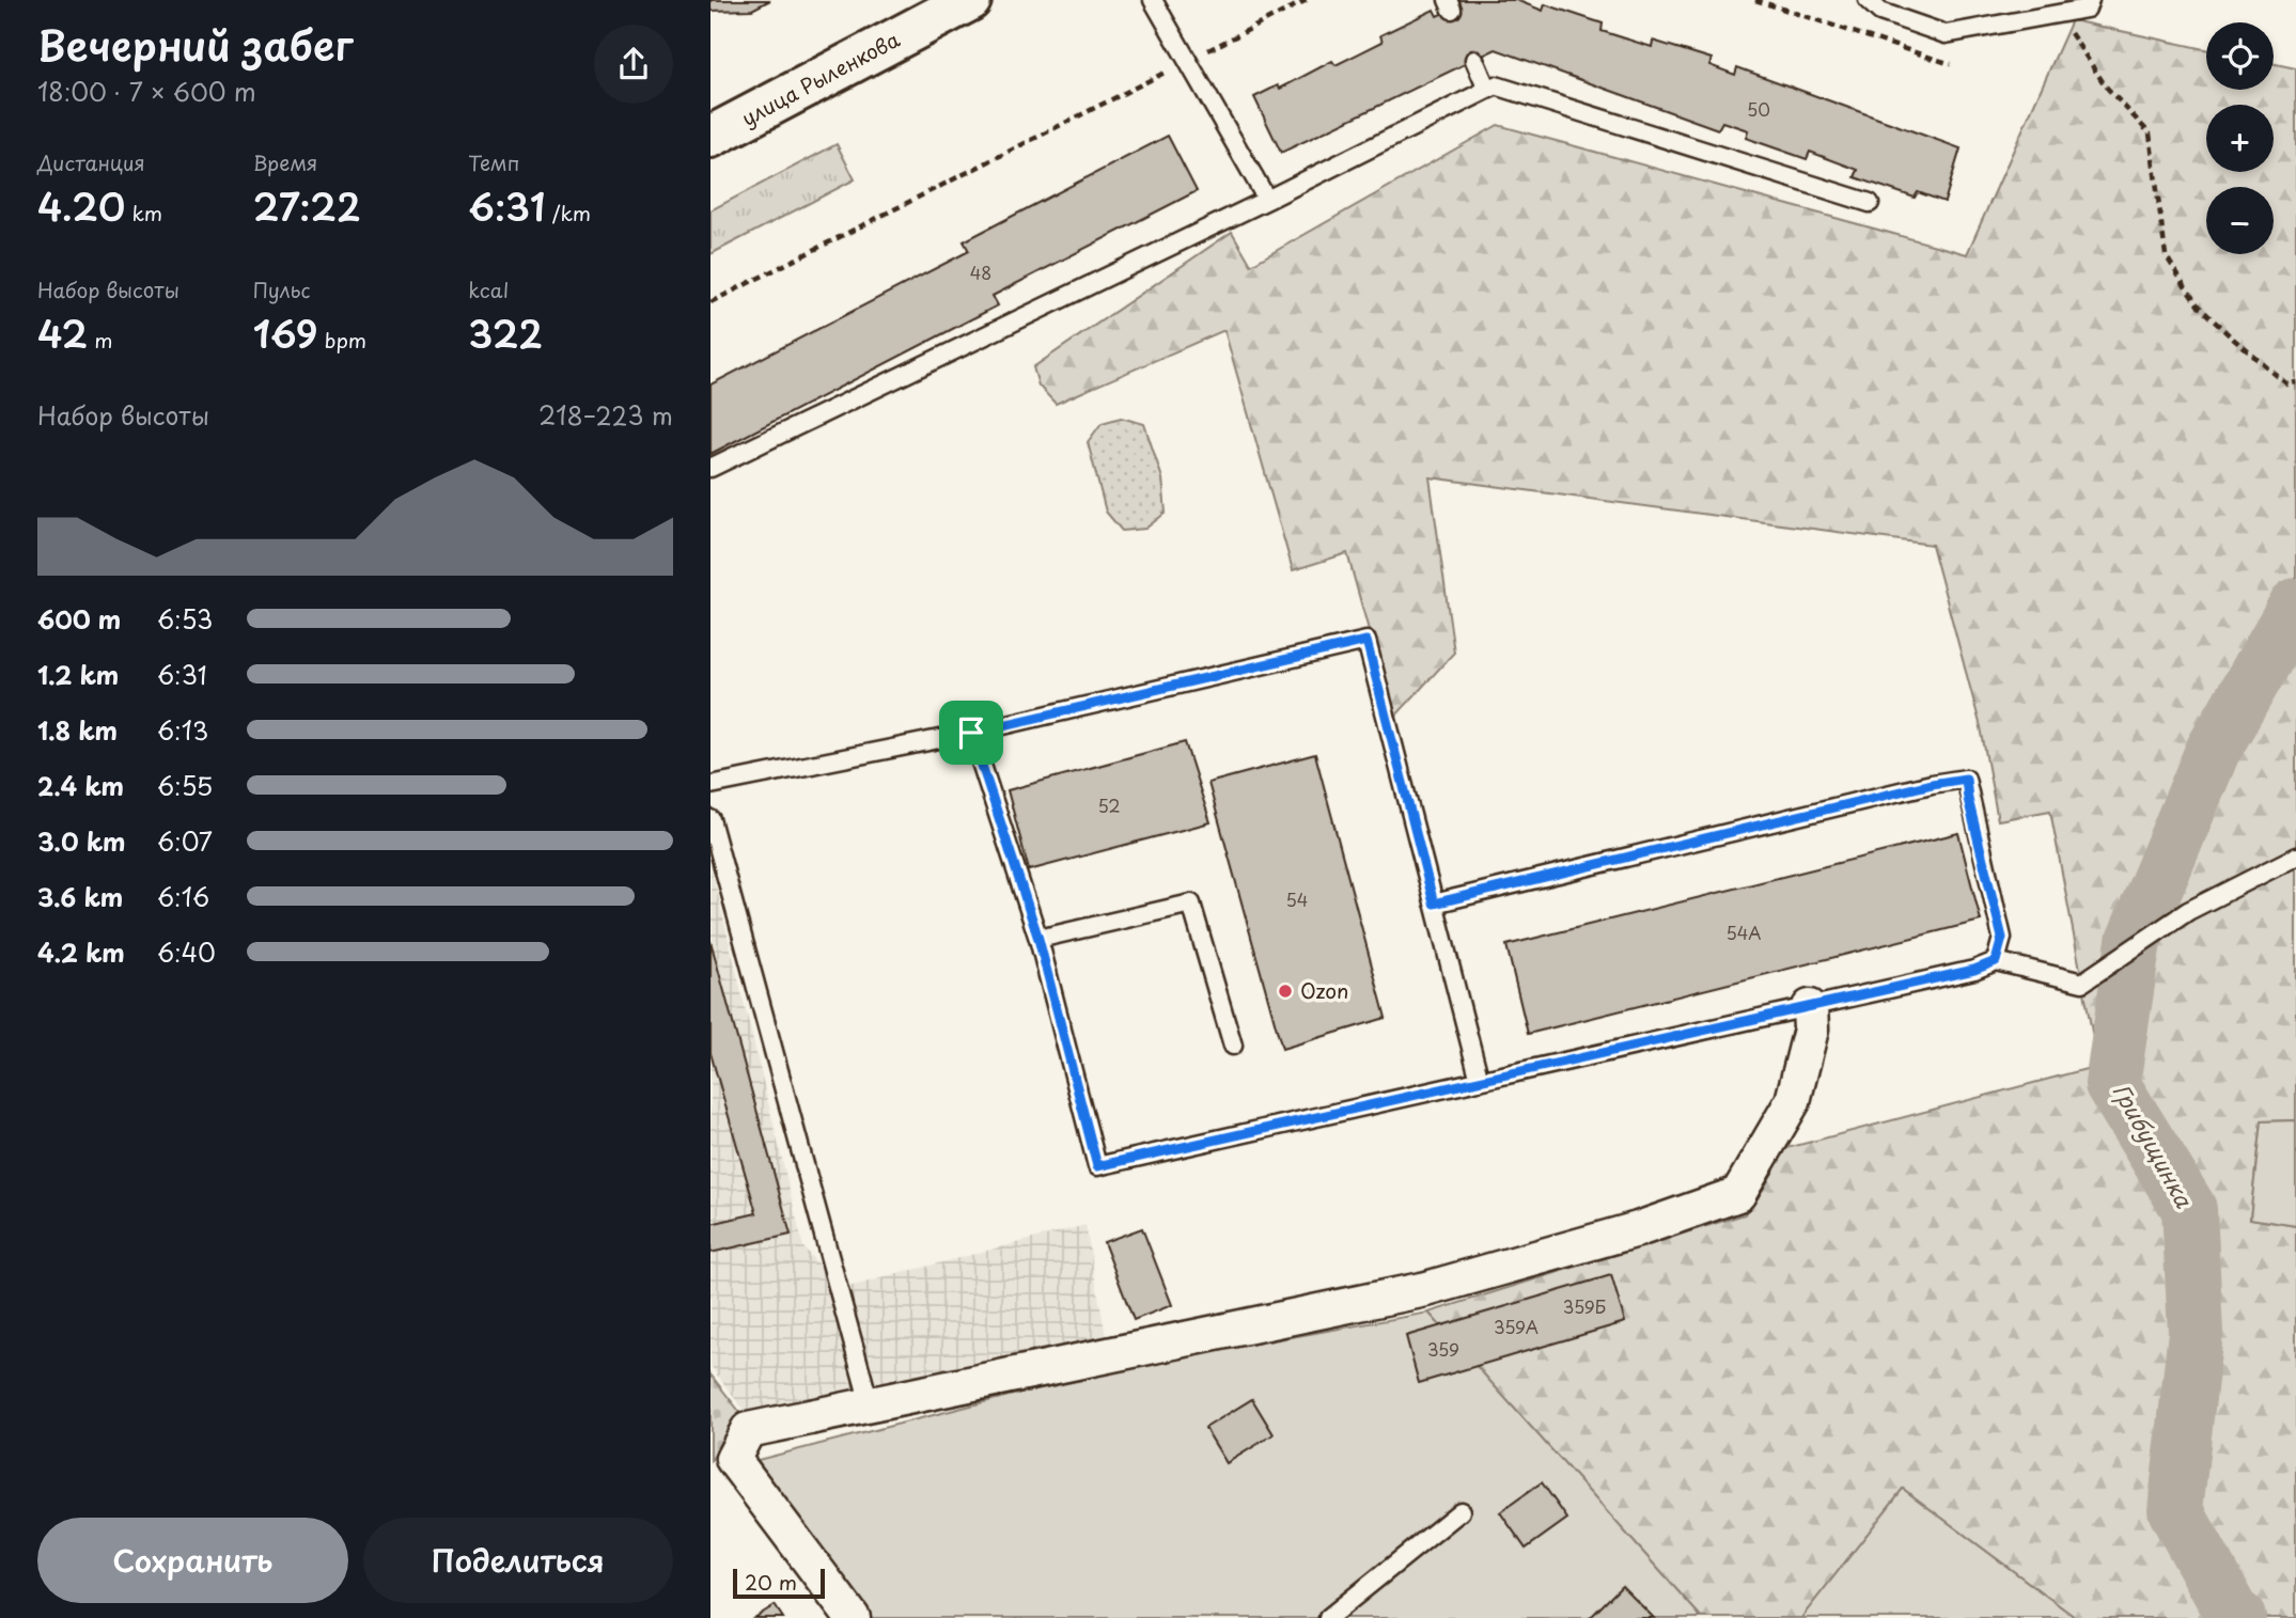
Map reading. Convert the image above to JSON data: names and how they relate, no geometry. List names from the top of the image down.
{
  "streets": {
    "street": ["улица Рыленкова"]
  },
  "water": ["Грибущинка"],
  "places": ["Ozon"],
  "house_numbers": [
    "50",
    "48",
    "52",
    "54",
    "54А",
    "359Б",
    "359А",
    "359"
  ],
  "scale_bar": "20 m",
  "page": {
    "heading": ["Вечерний забег", "18:00 · 7 × 600 m"],
    "map_buttons": ["+", "−"],
    "stats": [
      ["Дистанция", "4.20 km"],
      ["Время", "27:22"],
      ["Темп", "6:31 /km"],
      ["Набор высоты", "42 m"],
      ["Пульс", "169 bpm"],
      ["kcal", "322"]
    ],
    "chart": ["Набор высоты", "218–223 m"],
    "list": [
      {
        "name": "600 m",
        "note": "6:53"
      },
      {
        "name": "1.2 km",
        "note": "6:31"
      },
      {
        "name": "1.8 km",
        "note": "6:13"
      },
      {
        "name": "2.4 km",
        "note": "6:55"
      },
      {
        "name": "3.0 km",
        "note": "6:07"
      },
      {
        "name": "3.6 km",
        "note": "6:16"
      },
      {
        "name": "4.2 km",
        "note": "6:40"
      }
    ],
    "buttons": ["Сохранить", "Поделиться"],
    "scale": "20 m"
  }
}
